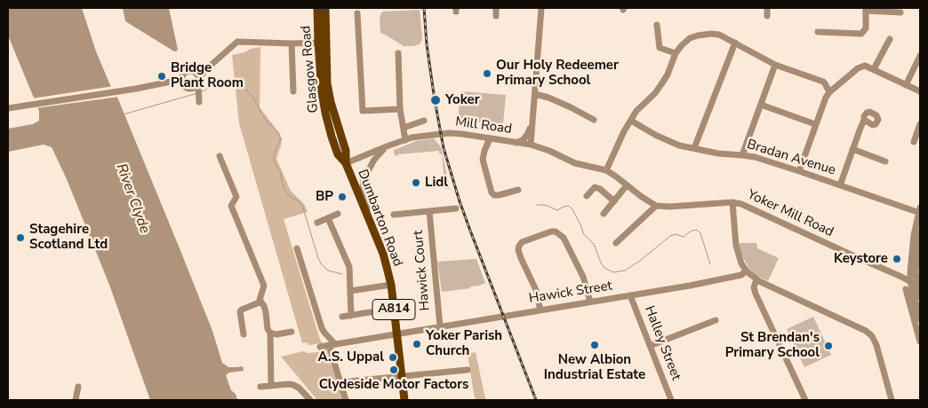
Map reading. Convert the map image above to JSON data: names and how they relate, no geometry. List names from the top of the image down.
{
  "streets": {
    "main road": ["Glasgow Road", "Dumbarton Road", "A814"],
    "street": [
      "Mill Road",
      "Bradan Avenue",
      "Yoker Mill Road",
      "Hawick Court",
      "Hawick Street",
      "Halley Street"
    ]
  },
  "crossings": [
    ["Glasgow Road", "Mill Road"],
    ["Glasgow Road", "Dumbarton Road"],
    ["Mill Road", "Dumbarton Road"],
    ["Dumbarton Road", "Hawick Street"],
    ["Hawick Court", "Hawick Street"],
    ["Hawick Street", "Halley Street"]
  ],
  "water": ["River Clyde"],
  "places": [
    "Our Holy Redeemer Primary School",
    "Bridge Plant Room",
    "Yoker",
    "Lidl",
    "BP",
    "Stagehire Scotland Ltd",
    "Keystore",
    "Yoker Parish Church",
    "New Albion Industrial Estate",
    "St Brendan's Primary School",
    "A.S. Uppal",
    "Clydeside Motor Factors"
  ]
}
